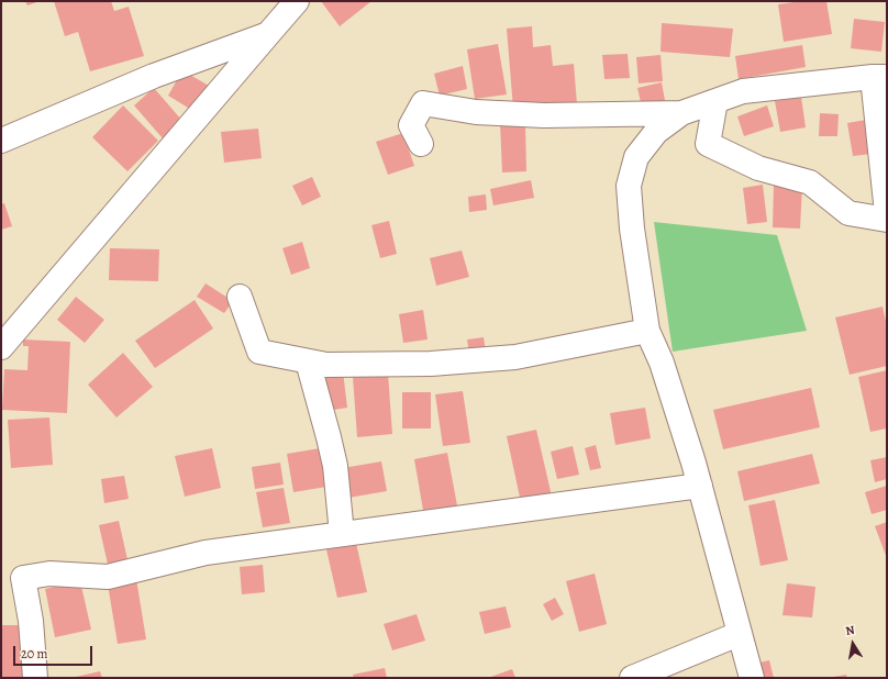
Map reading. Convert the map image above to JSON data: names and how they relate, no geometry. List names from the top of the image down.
{
  "scale_bar": "20 m",
  "north": "top"
}
